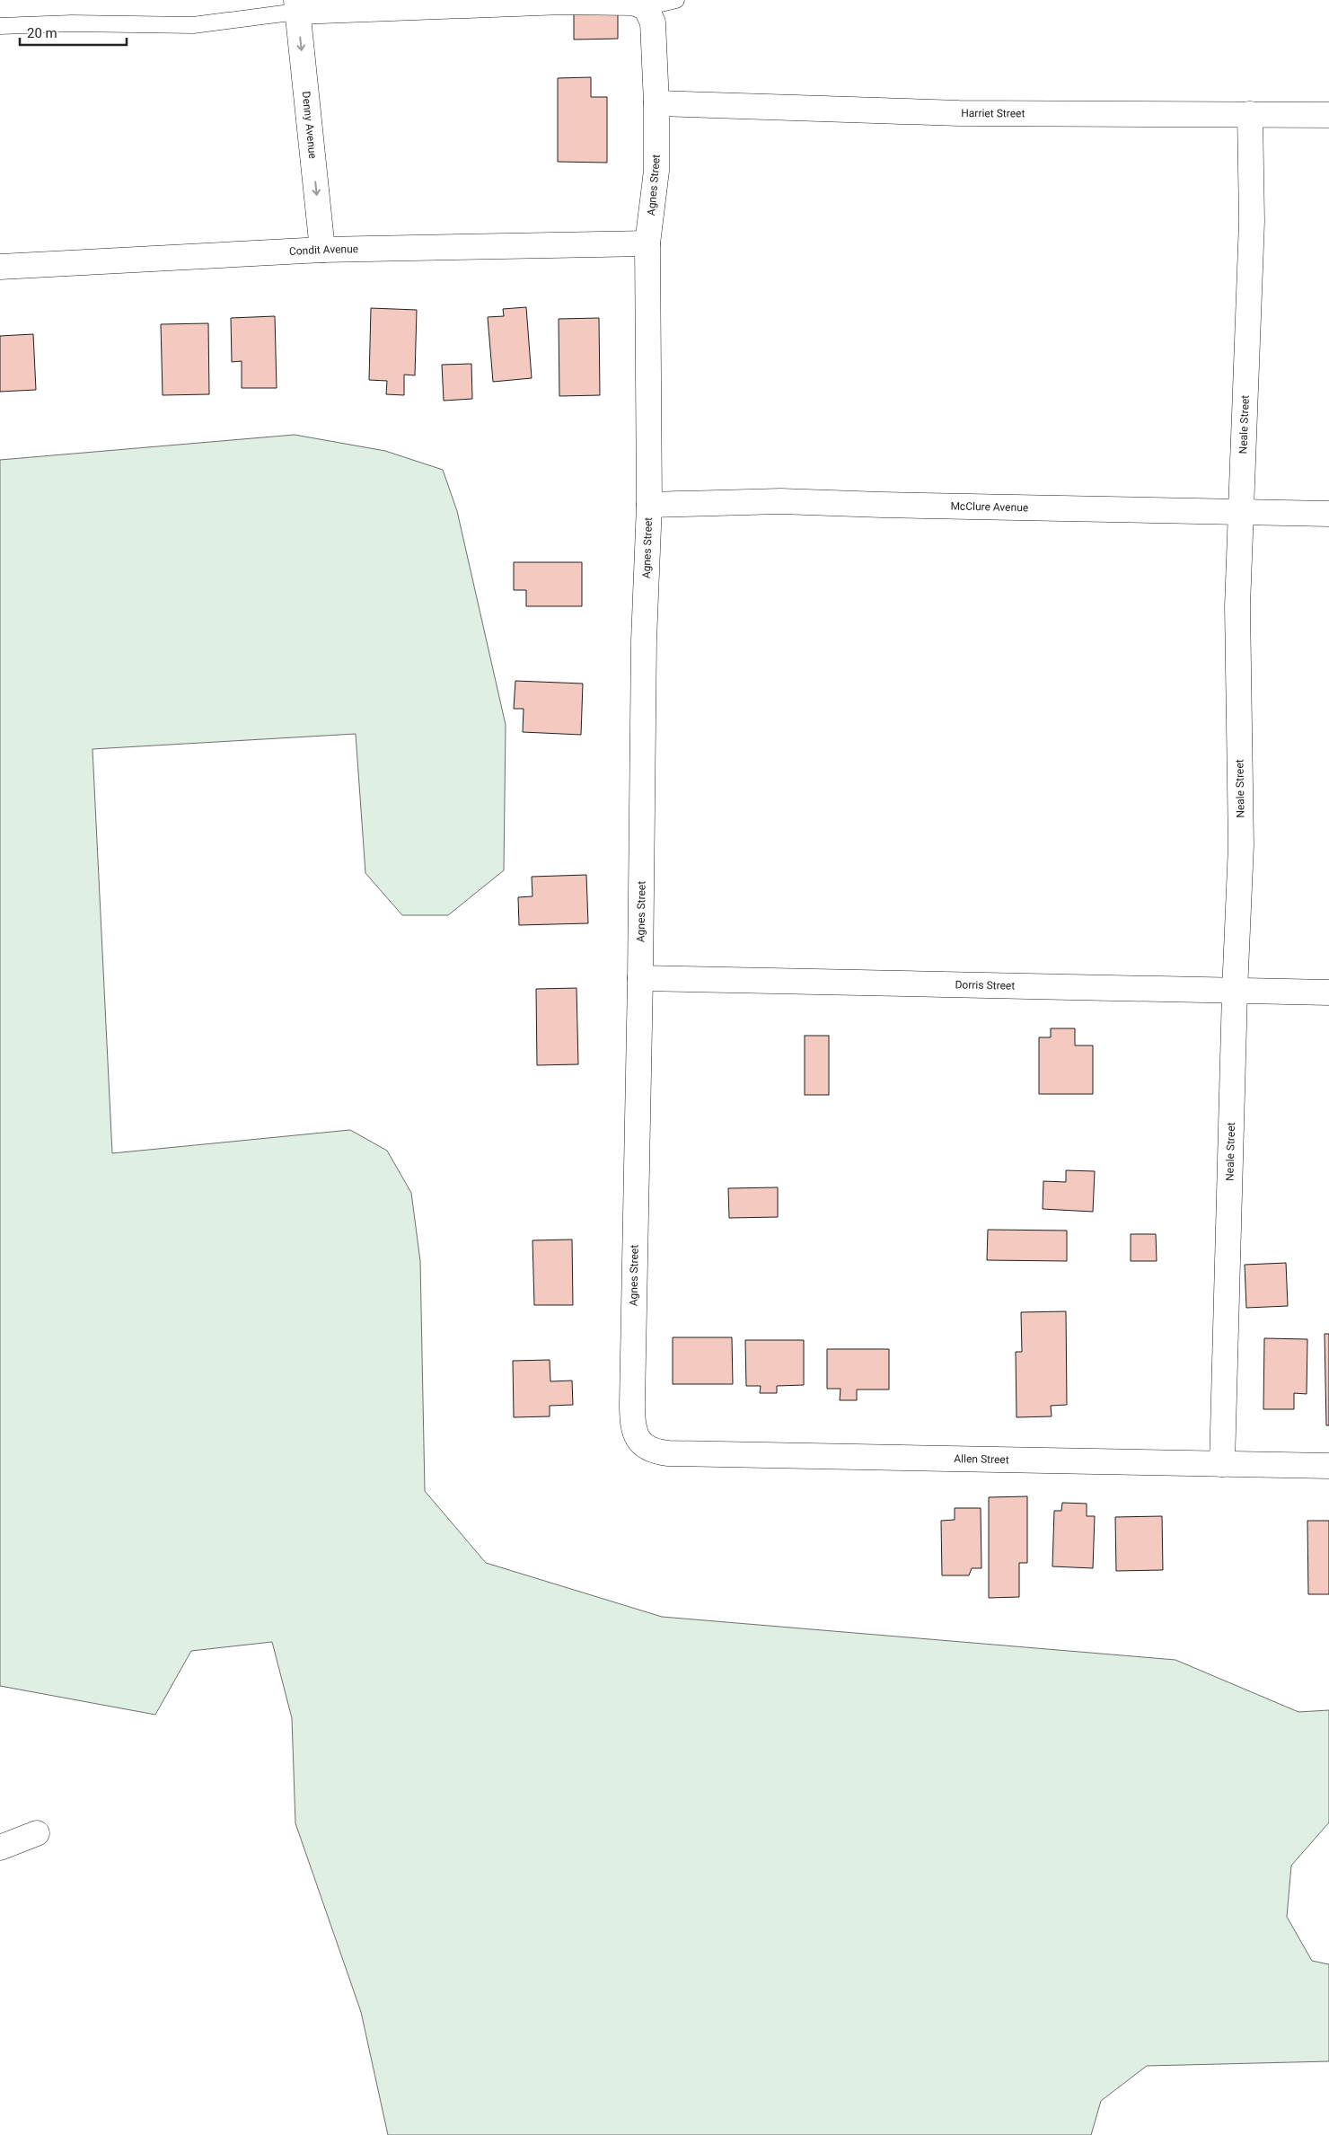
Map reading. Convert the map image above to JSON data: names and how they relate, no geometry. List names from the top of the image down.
{
  "streets": {
    "street": [
      "Harriet Street",
      "Denny Avenue",
      "Agnes Street",
      "Condit Avenue",
      "Neale Street",
      "McClure Avenue",
      "Dorris Street",
      "Allen Street"
    ]
  },
  "crossings": [
    ["Harriet Street", "Agnes Street"],
    ["Harriet Street", "Neale Street"],
    ["Denny Avenue", "Condit Avenue"],
    ["Agnes Street", "Condit Avenue"],
    ["Agnes Street", "McClure Avenue"],
    ["Agnes Street", "Dorris Street"],
    ["Agnes Street", "Allen Street"],
    ["Neale Street", "McClure Avenue"],
    ["Neale Street", "Dorris Street"],
    ["Neale Street", "Allen Street"]
  ],
  "one_way": ["Denny Avenue"],
  "scale_bar": "20 m"
}
